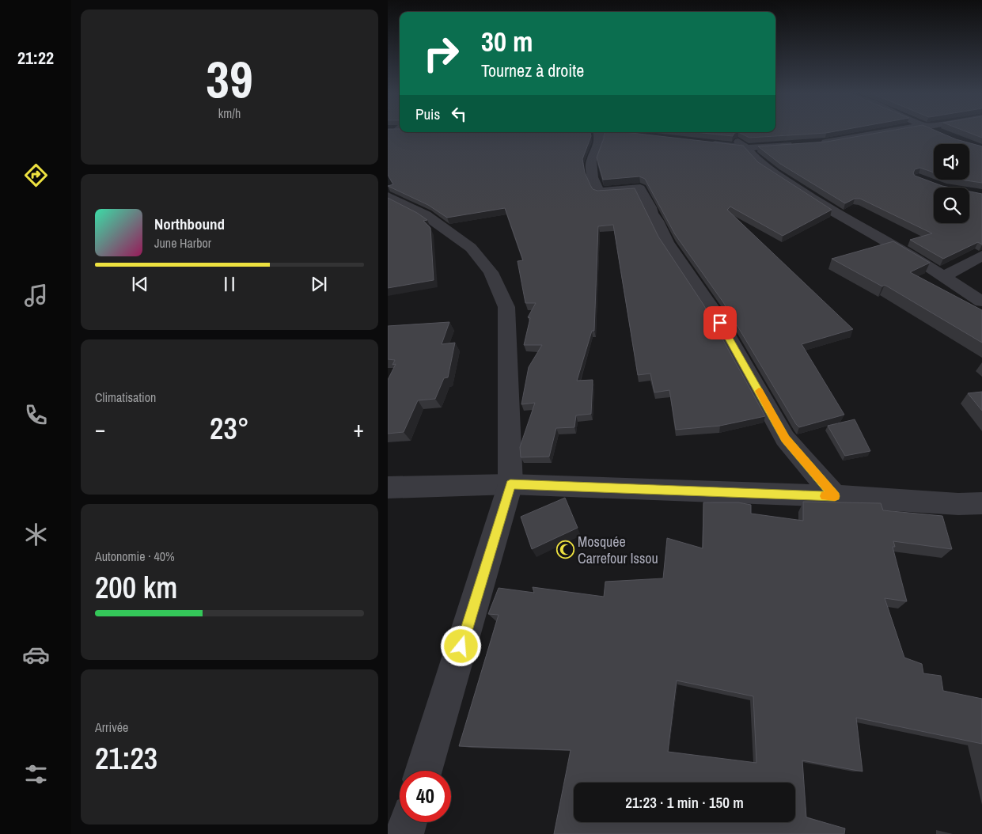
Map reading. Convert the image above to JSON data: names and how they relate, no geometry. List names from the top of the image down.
{
  "places": {
    "mosque": ["Mosquée Carrefour Issou"]
  },
  "page": {
    "tabs": "21:22",
    "tile": [
      ["39", "km/h"],
      "Climatisation",
      ["Autonomie · 40%", "200 km"],
      ["Arrivée", "21:23"]
    ],
    "turn": ["30 m", "Tournez à droite"],
    "then": "Puis",
    "song": ["Northbound", "June Harbor"],
    "heat": ["−", "23°", "+"],
    "limit": "40",
    "trip": "21:23 · 1 min · 150 m"
  }
}
